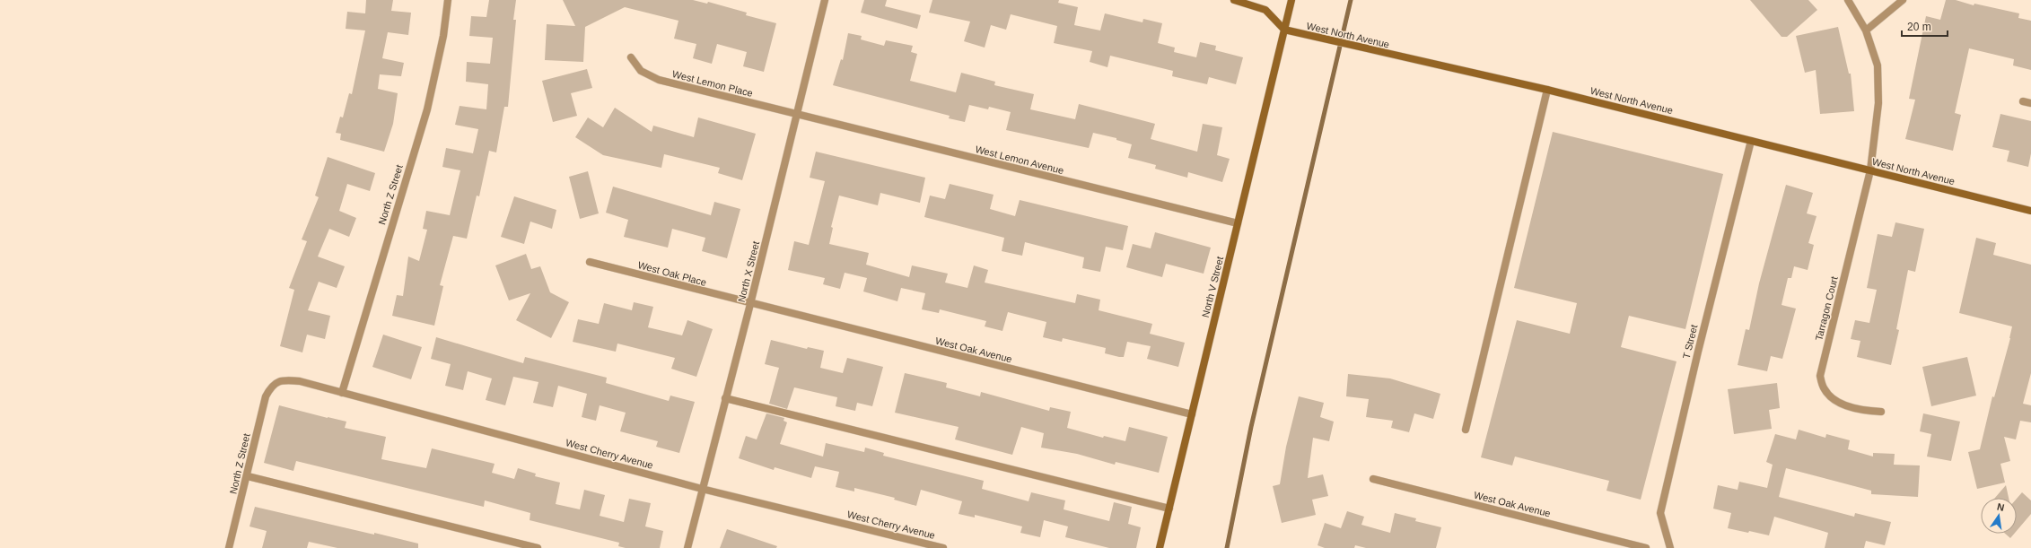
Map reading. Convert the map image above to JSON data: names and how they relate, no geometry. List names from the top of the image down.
{
  "streets": {
    "street": [
      "West North Avenue",
      "West Lemon Place",
      "West Lemon Avenue",
      "North Z Street",
      "North X Street",
      "West Oak Place",
      "North V Street",
      "Tarragon Court",
      "T Street",
      "West Oak Avenue",
      "West Cherry Avenue"
    ]
  },
  "crossings": [
    ["West North Avenue", "North V Street"],
    ["West North Avenue", "Tarragon Court"],
    ["West North Avenue", "T Street"],
    ["West Lemon Place", "West Lemon Avenue"],
    ["West Lemon Place", "North X Street"],
    ["West Lemon Avenue", "North X Street"],
    ["West Lemon Avenue", "North V Street"],
    ["North Z Street", "West Cherry Avenue"],
    ["North X Street", "West Oak Place"],
    ["North X Street", "West Oak Avenue"],
    ["North X Street", "West Cherry Avenue"],
    ["West Oak Place", "West Oak Avenue"],
    ["North V Street", "West Oak Avenue"]
  ],
  "scale_bar": "20 m",
  "north": "top"
}
